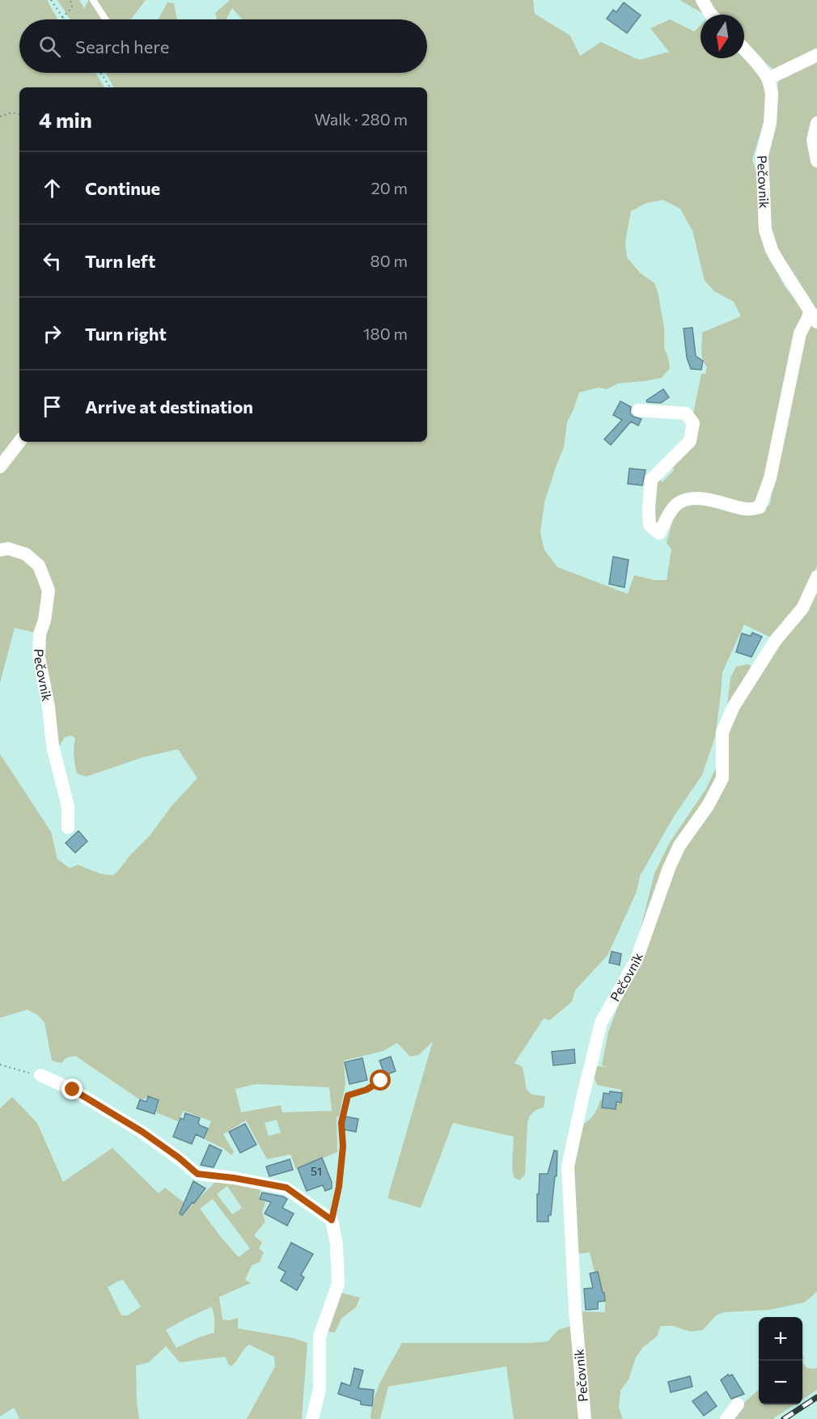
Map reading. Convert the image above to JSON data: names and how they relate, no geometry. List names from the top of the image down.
{
  "streets": {
    "street": ["Pečovnik"]
  },
  "house_numbers": ["51"],
  "north": "bottom",
  "page": {
    "search": "Search here",
    "heading": ["4 min", "Walk · 280 m"],
    "list": [
      ["Continue", "20 m"],
      ["Turn left", "80 m"],
      ["Turn right", "180 m"],
      "Arrive at destination"
    ],
    "map_buttons": ["+", "−"]
  }
}
